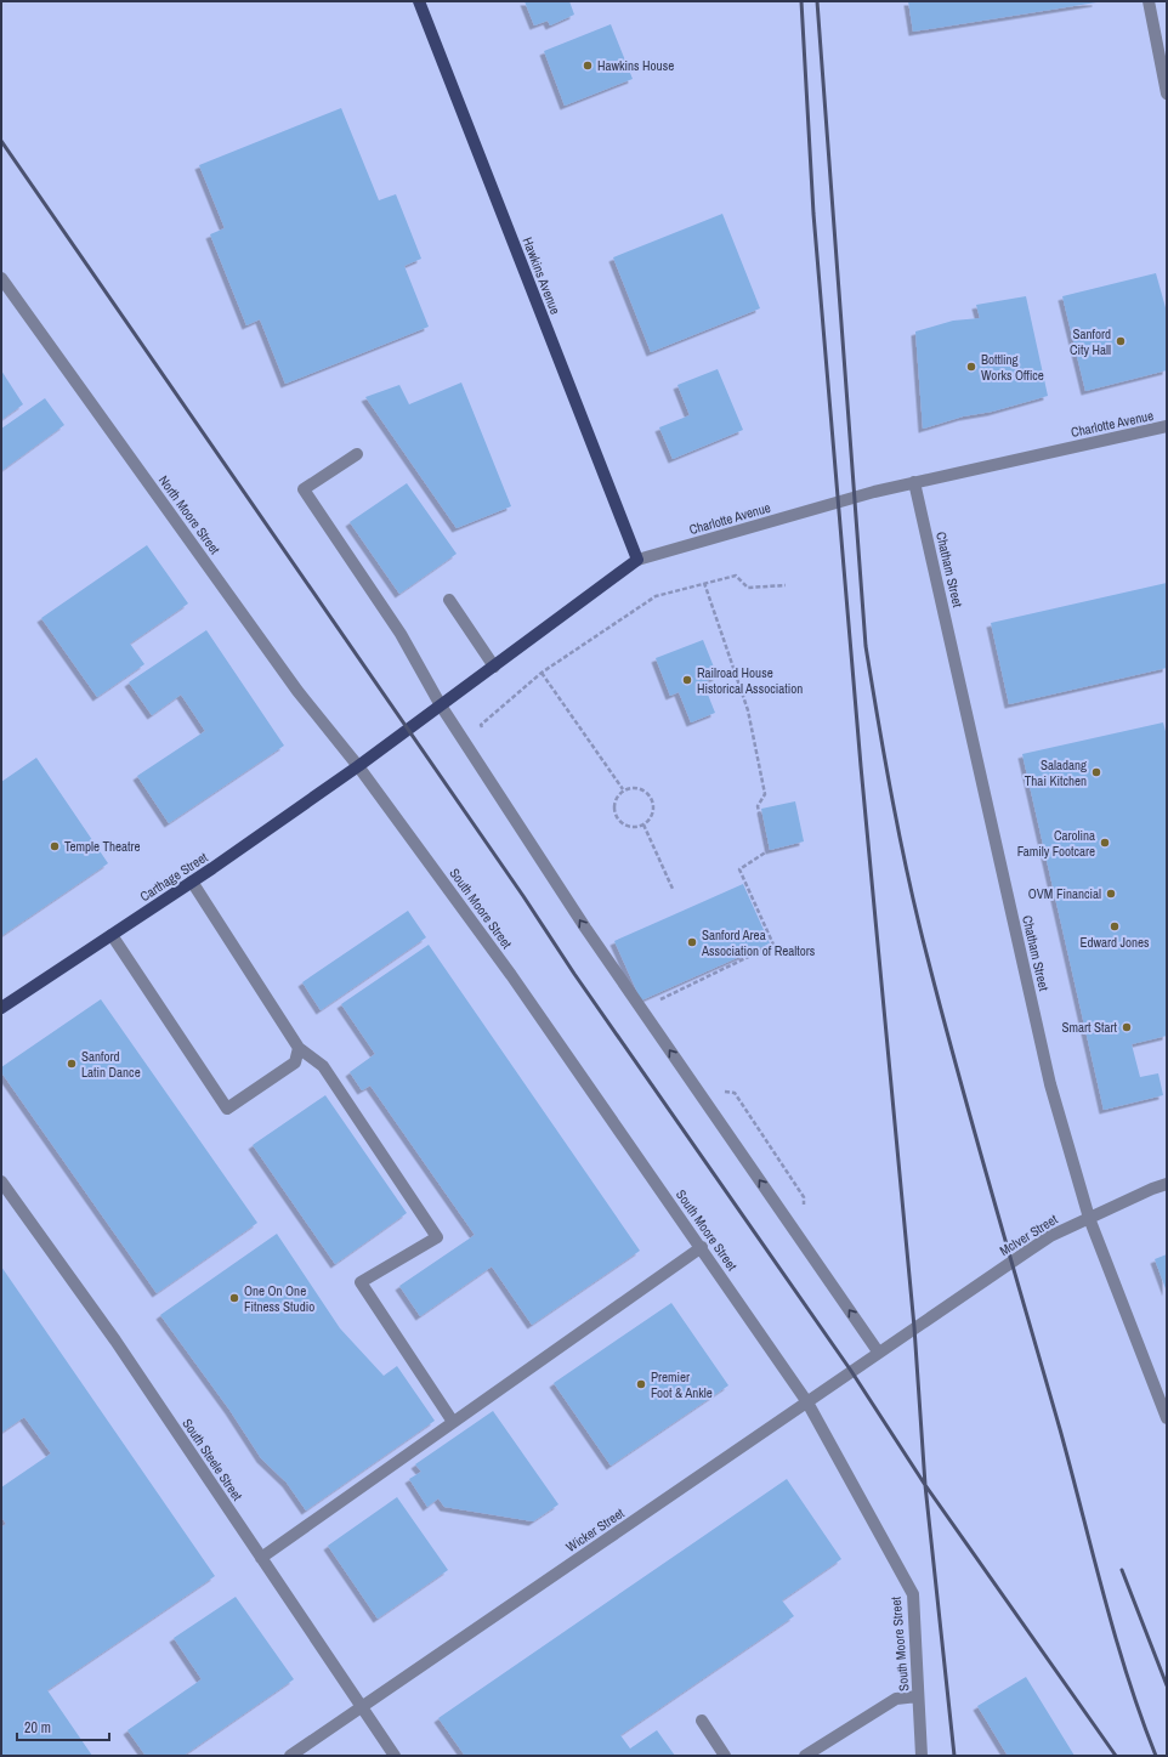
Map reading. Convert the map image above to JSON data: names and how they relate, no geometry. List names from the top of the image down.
{
  "streets": {
    "main road": ["Hawkins Avenue", "Charlotte Avenue", "Carthage Street"],
    "street": [
      "North Moore Street",
      "Chatham Street",
      "South Moore Street",
      "McIver Street",
      "South Steele Street",
      "Wicker Street"
    ]
  },
  "crossings": [
    ["Hawkins Avenue", "Charlotte Avenue"],
    ["Charlotte Avenue", "North Moore Street"],
    ["Charlotte Avenue", "Chatham Street"],
    ["Charlotte Avenue", "Carthage Street"],
    ["Charlotte Avenue", "South Moore Street"],
    ["North Moore Street", "Carthage Street"],
    ["North Moore Street", "South Moore Street"],
    ["Chatham Street", "McIver Street"],
    ["Carthage Street", "South Moore Street"],
    ["South Moore Street", "Wicker Street"],
    ["McIver Street", "Wicker Street"],
    ["South Steele Street", "Wicker Street"]
  ],
  "places": [
    "Hawkins House",
    "Sanford City Hall",
    "Bottling Works Office",
    "Railroad House Historical Association",
    "Saladang Thai Kitchen",
    "Carolina Family Footcare",
    "Temple Theatre",
    "OVM Financial",
    "Edward Jones",
    "Sanford Area Association of Realtors",
    "Smart Start",
    "Sanford Latin Dance",
    "One On One Fitness Studio",
    "Premier Foot & Ankle"
  ],
  "scale_bar": "20 m"
}
